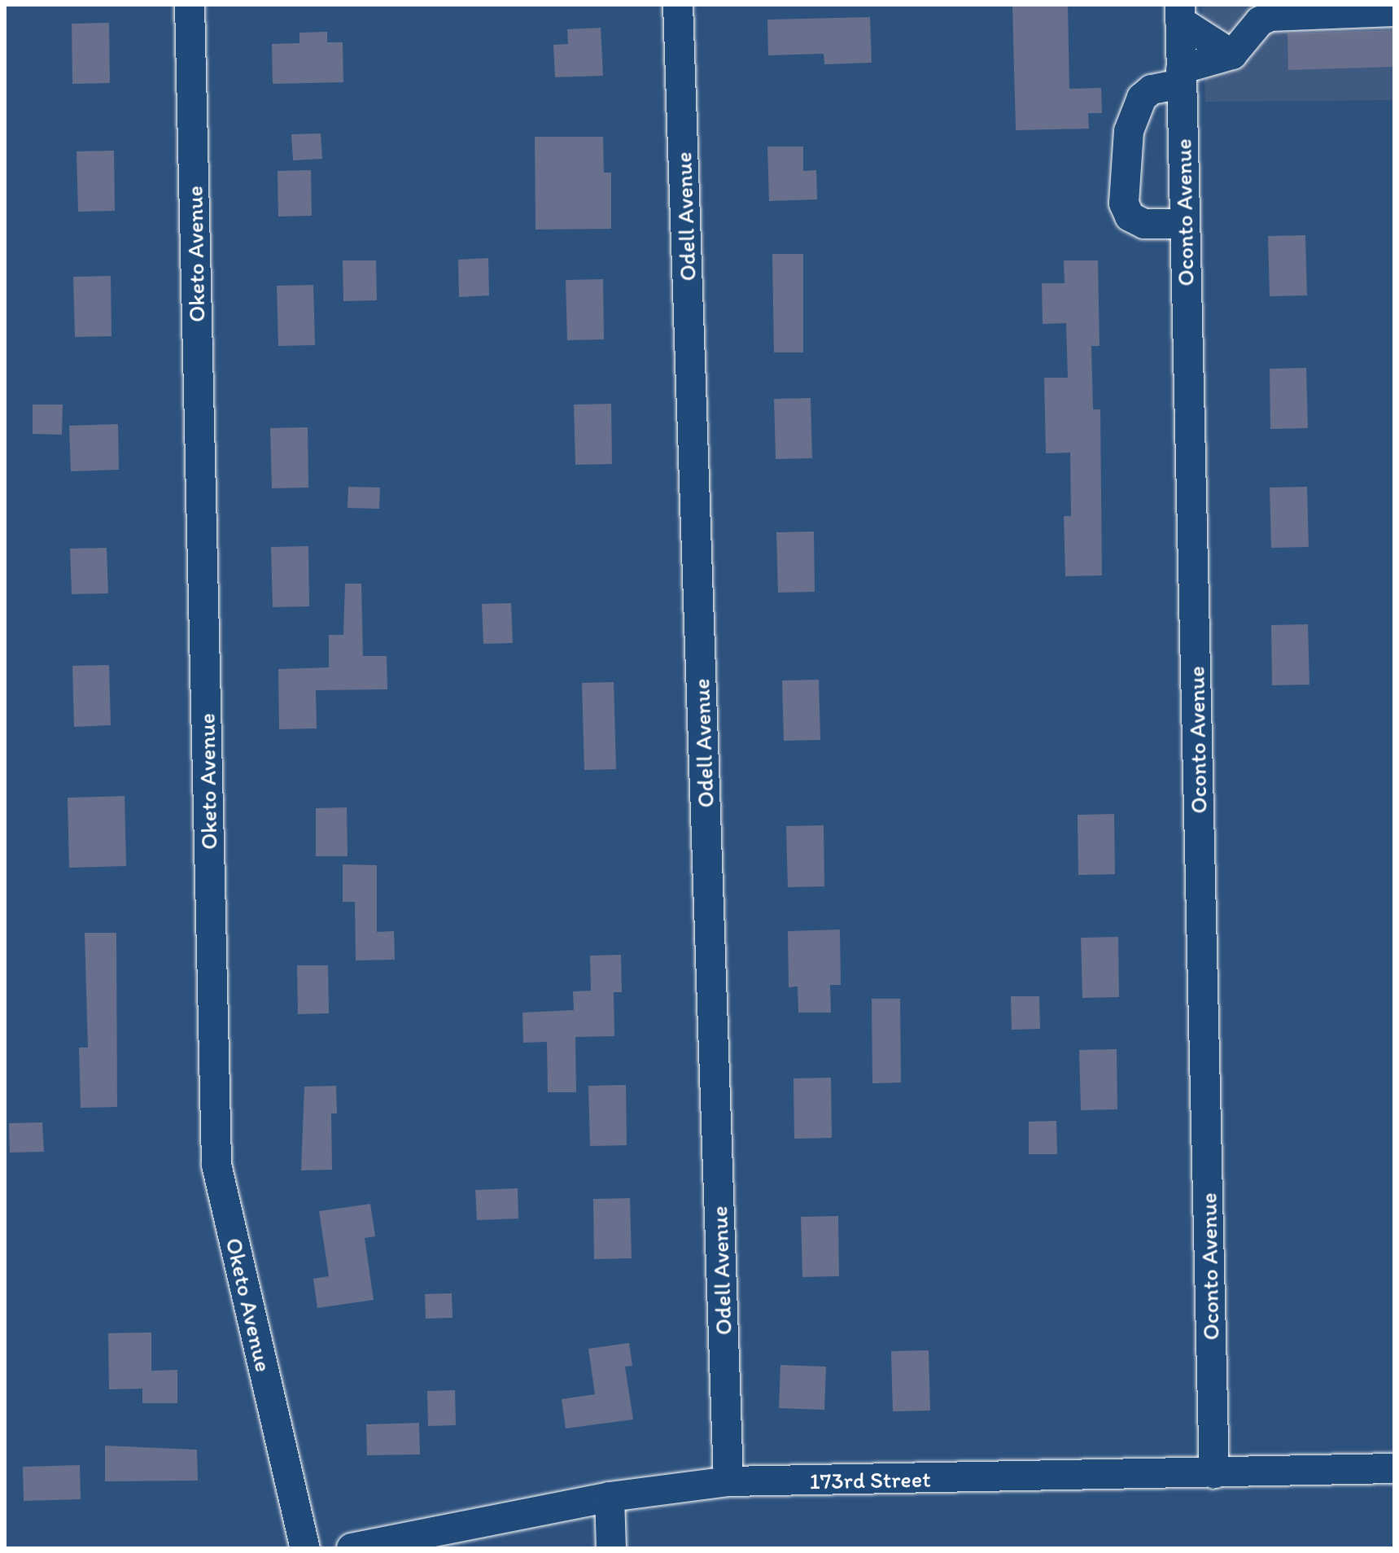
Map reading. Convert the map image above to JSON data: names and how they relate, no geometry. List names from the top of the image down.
{
  "streets": {
    "street": [
      "Oconto Avenue",
      "Odell Avenue",
      "Oketo Avenue",
      "173rd Street"
    ]
  },
  "crossings": [
    ["Oconto Avenue", "173rd Street"],
    ["Odell Avenue", "173rd Street"]
  ]
}
